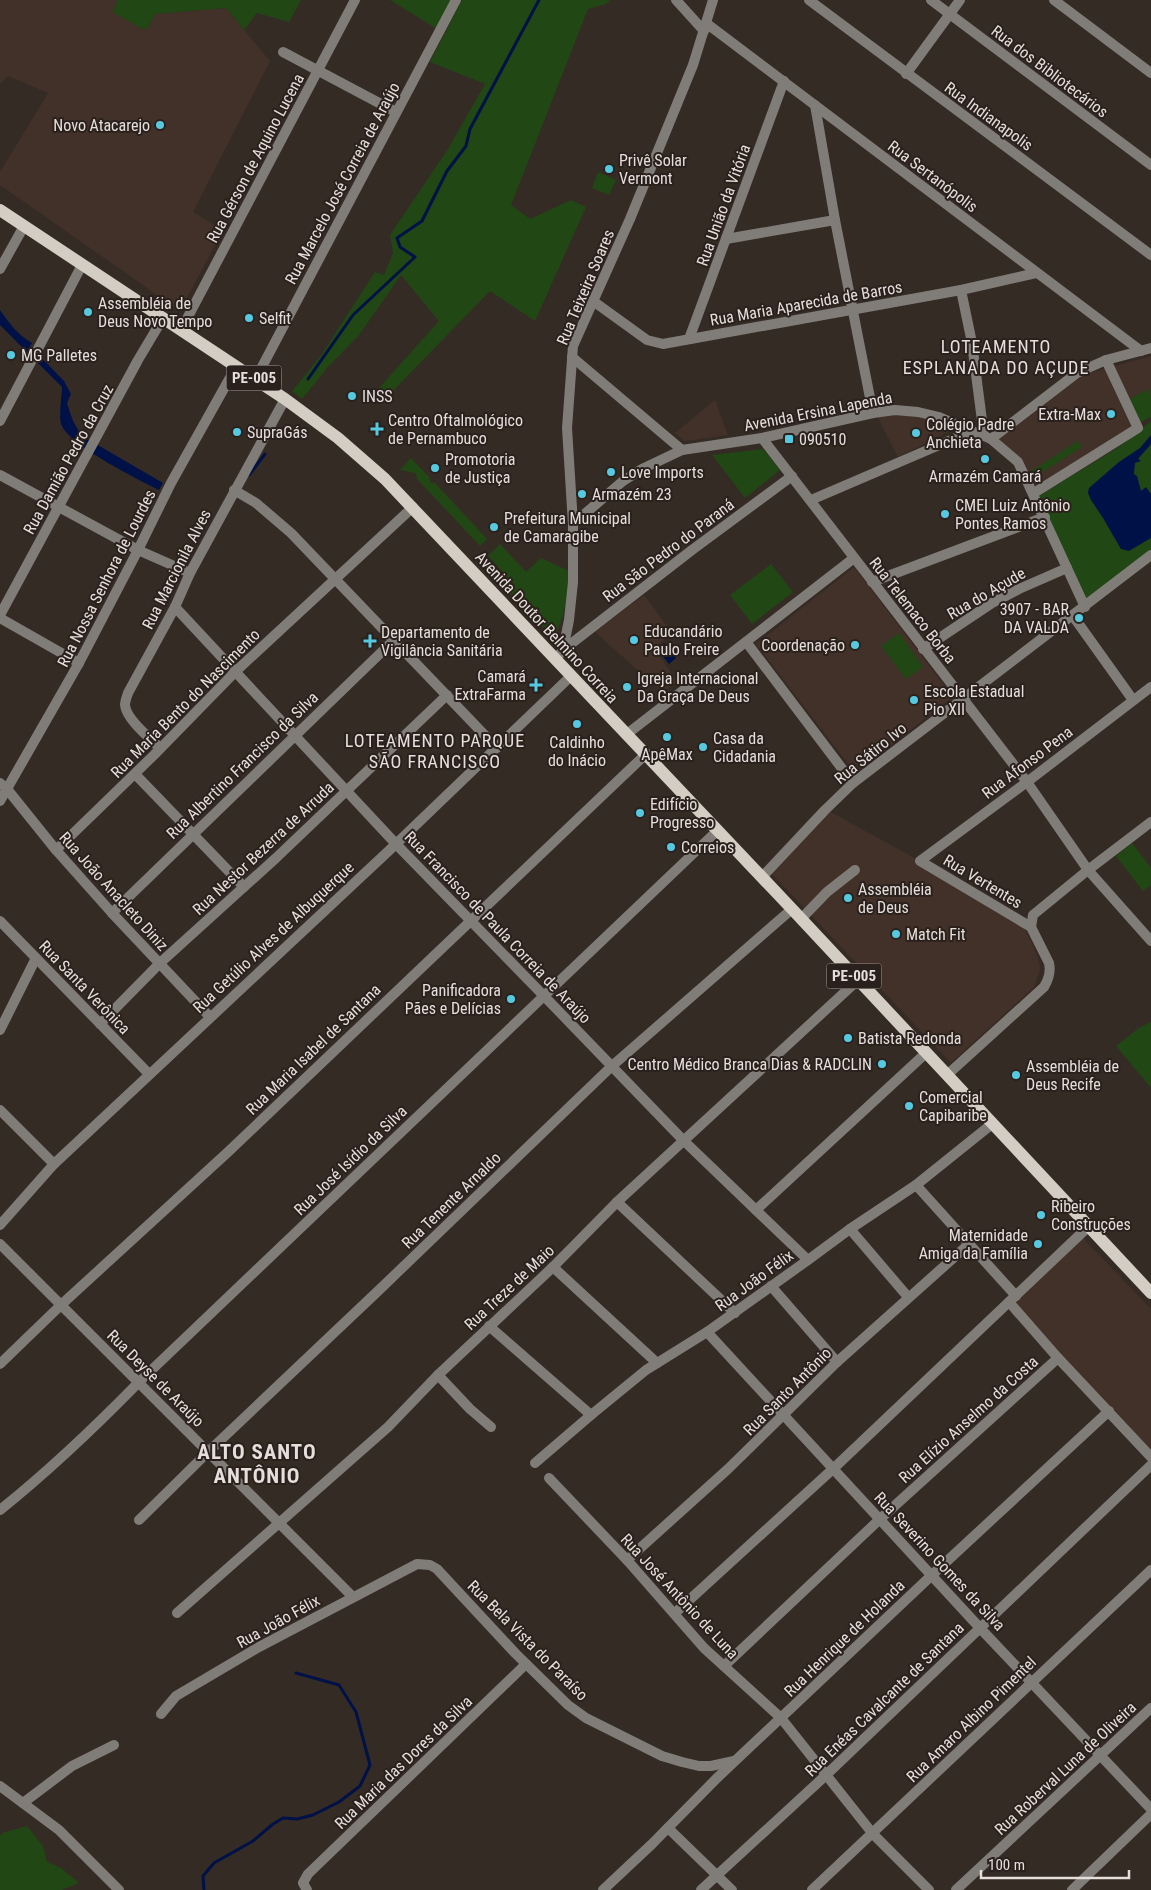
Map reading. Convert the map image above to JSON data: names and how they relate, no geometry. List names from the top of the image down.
{
  "streets": {
    "main road": ["PE-005", "Avenida Doutor Belmino Correia"],
    "street": [
      "Rua dos Bibliotecários",
      "Rua Indianapolis",
      "Rua Gérson de Aquino Lucena",
      "Rua Sertanópolis",
      "Rua Marcelo José Correia de Araújo",
      "Rua União da Vitória",
      "Rua Teixeira Soares",
      "Rua Maria Aparecida de Barros",
      "Avenida Ersina Lapenda",
      "Rua Damião Pedro da Cruz",
      "Rua São Pedro do Paraná",
      "Rua Marcionila Alves",
      "Rua Nossa Senhora de Lourdes",
      "Rua do Açude",
      "Rua Telemaco Borba",
      "Rua Maria Bento do Nascimento",
      "Rua Sátiro Ivo",
      "Rua Afonso Pena",
      "Rua Albertino Francisco da Silva",
      "Rua Nestor Bezerra de Arruda",
      "Rua Vertentes",
      "Rua João Anacleto Diniz",
      "Rua Francisco de Paula Correia de Araújo",
      "Rua Getúlio Alves de Albuquerque",
      "Rua Santa Verônica",
      "Rua Maria Isabel de Santana",
      "Rua José Isídio da Silva",
      "Rua Tenente Arnaldo",
      "Rua João Félix",
      "Rua Treze de Maio",
      "Rua Deyse de Araújo",
      "Rua Santo Antônio",
      "Rua Elízio Anselmo da Costa",
      "Rua Severino Gomes da Silva",
      "Rua José Antônio de Luna",
      "Rua Henrique de Holanda",
      "Rua Bela Vista do Paraíso",
      "Rua Enéas Cavalcante de Santana",
      "Rua Amaro Albino Pimentel",
      "Rua Maria das Dores da Silva",
      "Rua Roberval Luna de Oliveira"
    ]
  },
  "crossings": [
    ["Rua Gérson de Aquino Lucena", "Avenida Doutor Belmino Correia"],
    ["Rua Sertanópolis", "Rua União da Vitória"],
    ["Rua Sertanópolis", "Rua Teixeira Soares"],
    ["Rua Sertanópolis", "Rua Maria Aparecida de Barros"],
    ["Rua Marcelo José Correia de Araújo", "Avenida Doutor Belmino Correia"],
    ["Rua União da Vitória", "Rua Maria Aparecida de Barros"],
    ["Rua Teixeira Soares", "Rua Maria Aparecida de Barros"],
    ["Rua Teixeira Soares", "Avenida Ersina Lapenda"],
    ["Rua Teixeira Soares", "Rua São Pedro do Paraná"],
    ["Rua Teixeira Soares", "Avenida Doutor Belmino Correia"],
    ["Avenida Ersina Lapenda", "Rua Telemaco Borba"],
    ["Rua Damião Pedro da Cruz", "Avenida Doutor Belmino Correia"],
    ["Rua São Pedro do Paraná", "Rua Telemaco Borba"],
    ["Rua São Pedro do Paraná", "Avenida Doutor Belmino Correia"],
    ["Rua Marcionila Alves", "Avenida Doutor Belmino Correia"],
    ["Rua Marcionila Alves", "Rua Maria Bento do Nascimento"],
    ["Rua Marcionila Alves", "Rua Francisco de Paula Correia de Araújo"],
    ["Rua Nossa Senhora de Lourdes", "Avenida Doutor Belmino Correia"],
    ["Rua Nossa Senhora de Lourdes", "Rua João Anacleto Diniz"],
    ["Rua do Açude", "Rua Telemaco Borba"],
    ["Rua Telemaco Borba", "Rua Sátiro Ivo"],
    ["Rua Telemaco Borba", "Rua Afonso Pena"],
    ["Avenida Doutor Belmino Correia", "Rua Maria Bento do Nascimento"],
    ["Avenida Doutor Belmino Correia", "Rua Sátiro Ivo"],
    ["Avenida Doutor Belmino Correia", "Rua Getúlio Alves de Albuquerque"],
    ["Avenida Doutor Belmino Correia", "Rua Maria Isabel de Santana"],
    ["Avenida Doutor Belmino Correia", "Rua José Isídio da Silva"],
    ["Avenida Doutor Belmino Correia", "Rua Tenente Arnaldo"],
    ["Avenida Doutor Belmino Correia", "Rua João Félix"],
    ["Avenida Doutor Belmino Correia", "Rua Treze de Maio"],
    ["Rua Maria Bento do Nascimento", "Rua João Anacleto Diniz"],
    ["Rua Maria Bento do Nascimento", "Rua Francisco de Paula Correia de Araújo"],
    ["Rua Afonso Pena", "Rua Vertentes"],
    ["Rua Albertino Francisco da Silva", "Rua João Anacleto Diniz"],
    ["Rua Albertino Francisco da Silva", "Rua Francisco de Paula Correia de Araújo"],
    ["Rua Nestor Bezerra de Arruda", "Rua João Anacleto Diniz"],
    ["Rua Nestor Bezerra de Arruda", "Rua Francisco de Paula Correia de Araújo"],
    ["Rua Nestor Bezerra de Arruda", "Rua Santa Verônica"],
    ["Rua João Anacleto Diniz", "Rua Getúlio Alves de Albuquerque"],
    ["Rua Francisco de Paula Correia de Araújo", "Rua Getúlio Alves de Albuquerque"],
    ["Rua Francisco de Paula Correia de Araújo", "Rua Maria Isabel de Santana"],
    ["Rua Francisco de Paula Correia de Araújo", "Rua José Isídio da Silva"],
    ["Rua Francisco de Paula Correia de Araújo", "Rua Tenente Arnaldo"],
    ["Rua Francisco de Paula Correia de Araújo", "Rua João Félix"],
    ["Rua Francisco de Paula Correia de Araújo", "Rua Treze de Maio"],
    ["Rua Getúlio Alves de Albuquerque", "Rua Santa Verônica"],
    ["Rua Maria Isabel de Santana", "Rua Deyse de Araújo"],
    ["Rua José Isídio da Silva", "Rua Deyse de Araújo"],
    ["Rua Tenente Arnaldo", "Rua Deyse de Araújo"],
    ["Rua João Félix", "Rua Deyse de Araújo"],
    ["Rua João Félix", "Rua Severino Gomes da Silva"],
    ["Rua João Félix", "Rua Bela Vista do Paraíso"],
    ["Rua Treze de Maio", "Rua Deyse de Araújo"],
    ["Rua Santo Antônio", "Rua Severino Gomes da Silva"],
    ["Rua Santo Antônio", "Rua José Antônio de Luna"],
    ["Rua Elízio Anselmo da Costa", "Rua Severino Gomes da Silva"],
    ["Rua Elízio Anselmo da Costa", "Rua José Antônio de Luna"],
    ["Rua Severino Gomes da Silva", "Rua Henrique de Holanda"],
    ["Rua Severino Gomes da Silva", "Rua Enéas Cavalcante de Santana"],
    ["Rua Severino Gomes da Silva", "Rua Amaro Albino Pimentel"],
    ["Rua Severino Gomes da Silva", "Rua Roberval Luna de Oliveira"],
    ["Rua José Antônio de Luna", "Rua Henrique de Holanda"],
    ["Rua José Antônio de Luna", "Rua Enéas Cavalcante de Santana"],
    ["Rua José Antônio de Luna", "Rua Amaro Albino Pimentel"],
    ["Rua Henrique de Holanda", "Rua Bela Vista do Paraíso"],
    ["Rua Bela Vista do Paraíso", "Rua Maria das Dores da Silva"]
  ],
  "districts": ["LOTEAMENTO ESPLANADA DO AÇUDE", "LOTEAMENTO PARQUE SÃO FRANCISCO", "ALTO SANTO ANTÔNIO"],
  "places": {
    "other": [
      "Novo Atacarejo",
      "Privê Solar Vermont",
      "Assembléia de Deus Novo Tempo",
      "Selfit",
      "MG Palletes",
      "INSS",
      "Extra-Max",
      "SupraGás",
      "Colégio Padre Anchieta",
      "Armazém Camará",
      "Promotoria de Justiça",
      "Love Imports",
      "Armazém 23",
      "CMEI Luiz Antônio Pontes Ramos",
      "Prefeitura Municipal de Camaragibe",
      "3907 - BAR DA VALDA",
      "Educandário Paulo Freire",
      "Coordenação",
      "Igreja Internacional Da Graça De Deus",
      "Escola Estadual Pio XII",
      "Caldinho do Inácio",
      "ApêMax",
      "Casa da Cidadania",
      "Edifício Progresso",
      "Correios",
      "Assembléia de Deus",
      "Match Fit",
      "Panificadora Pães e Delícias",
      "Batista Redonda",
      "Centro Médico Branca Dias & RADCLIN",
      "Assembléia de Deus Recife",
      "Comercial Capibaribe",
      "Ribeiro Construções",
      "Maternidade Amiga da Família"
    ],
    "health": ["Centro Oftalmológico de Pernambuco", "Departamento de Vigilância Sanitária", "Camará ExtraFarma"],
    "transit": ["090510"]
  },
  "scale_bar": "100 m"
}
